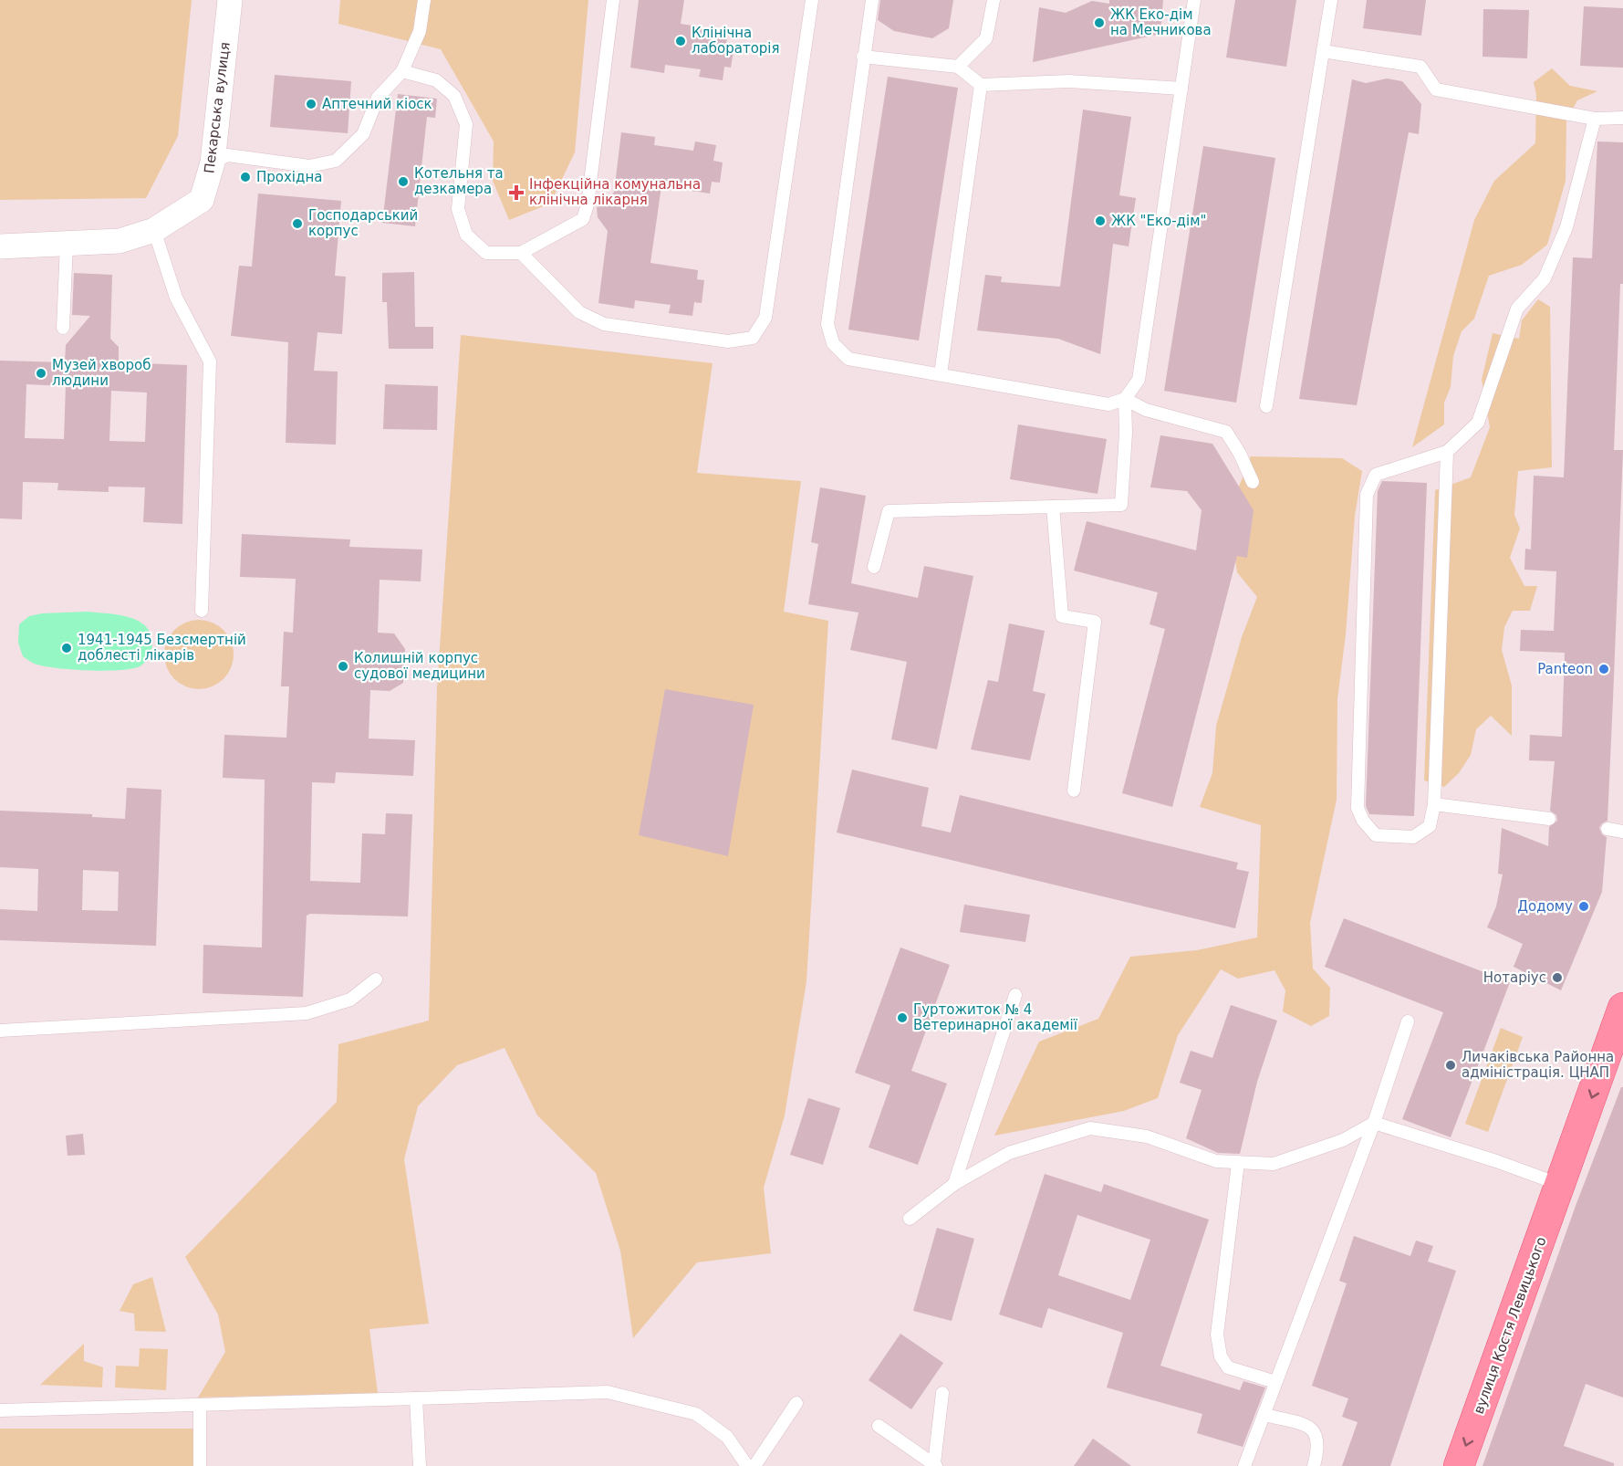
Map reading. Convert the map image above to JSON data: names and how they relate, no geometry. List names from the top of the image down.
{
  "streets": {
    "main road": ["вулиця Костя Левицького"],
    "street": ["Пекарська вулиця"]
  },
  "one_way": ["вулиця Костя Левицького"],
  "places": {
    "other": [
      "ЖК Еко-дім на Мечникова",
      "Клінічна лабораторія",
      "Аптечний кіоск",
      "Прохідна",
      "Котельня та дезкамера",
      "ЖК \"Еко-дім\"",
      "Господарський корпус",
      "Музей хвороб людини",
      "1941-1945 Безсмертній доблесті лікарів",
      "Колишній корпус судової медицини",
      "Panteon",
      "Додому",
      "Нотаріус",
      "Гуртожиток № 4 Ветеринарної академії",
      "Личаківська Районна адміністрація. ЦНАП"
    ],
    "health": ["Інфекційна комунальна клінічна лікарня"]
  }
}
